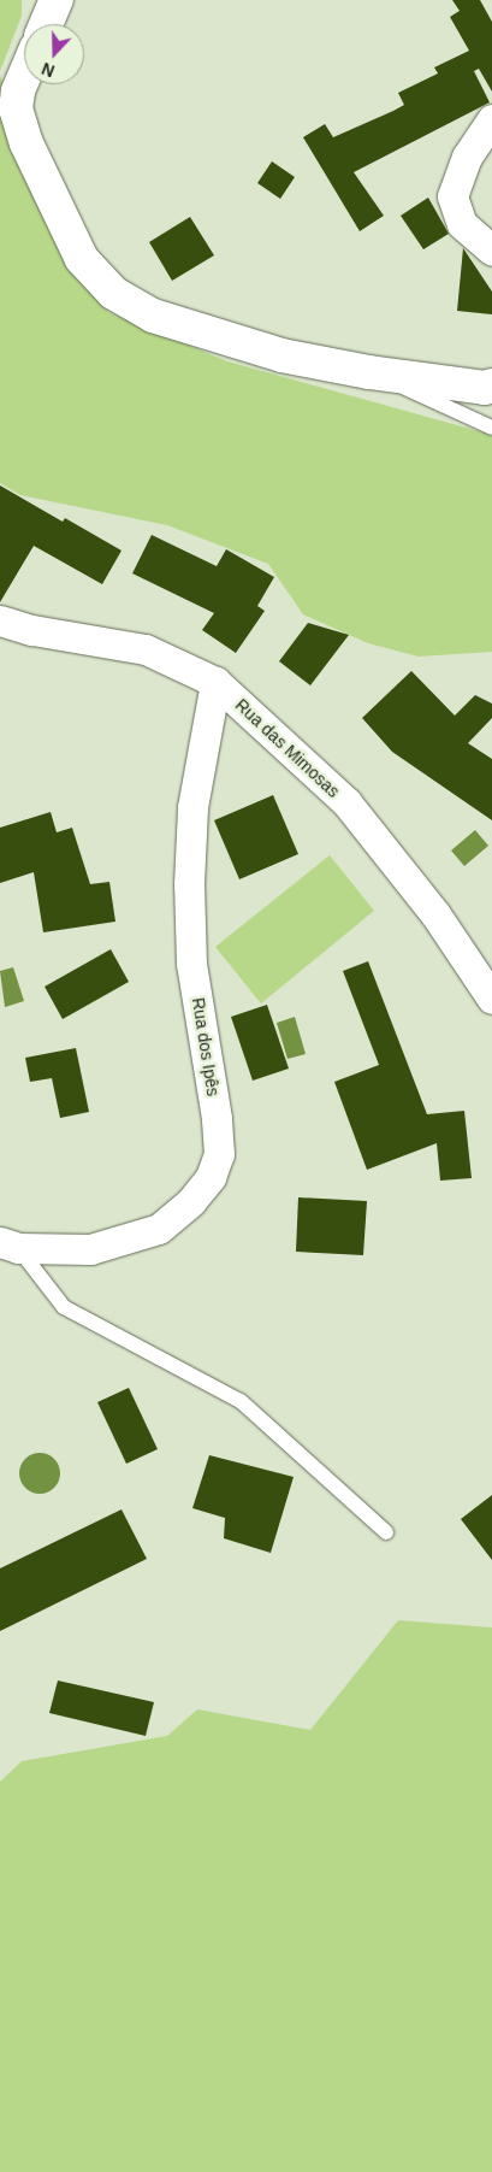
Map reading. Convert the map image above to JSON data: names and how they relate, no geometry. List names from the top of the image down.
{
  "streets": {
    "street": ["Rua das Mimosas", "Rua dos Ipês"]
  },
  "crossings": [
    ["Rua das Mimosas", "Rua dos Ipês"]
  ],
  "north": "bottom"
}
